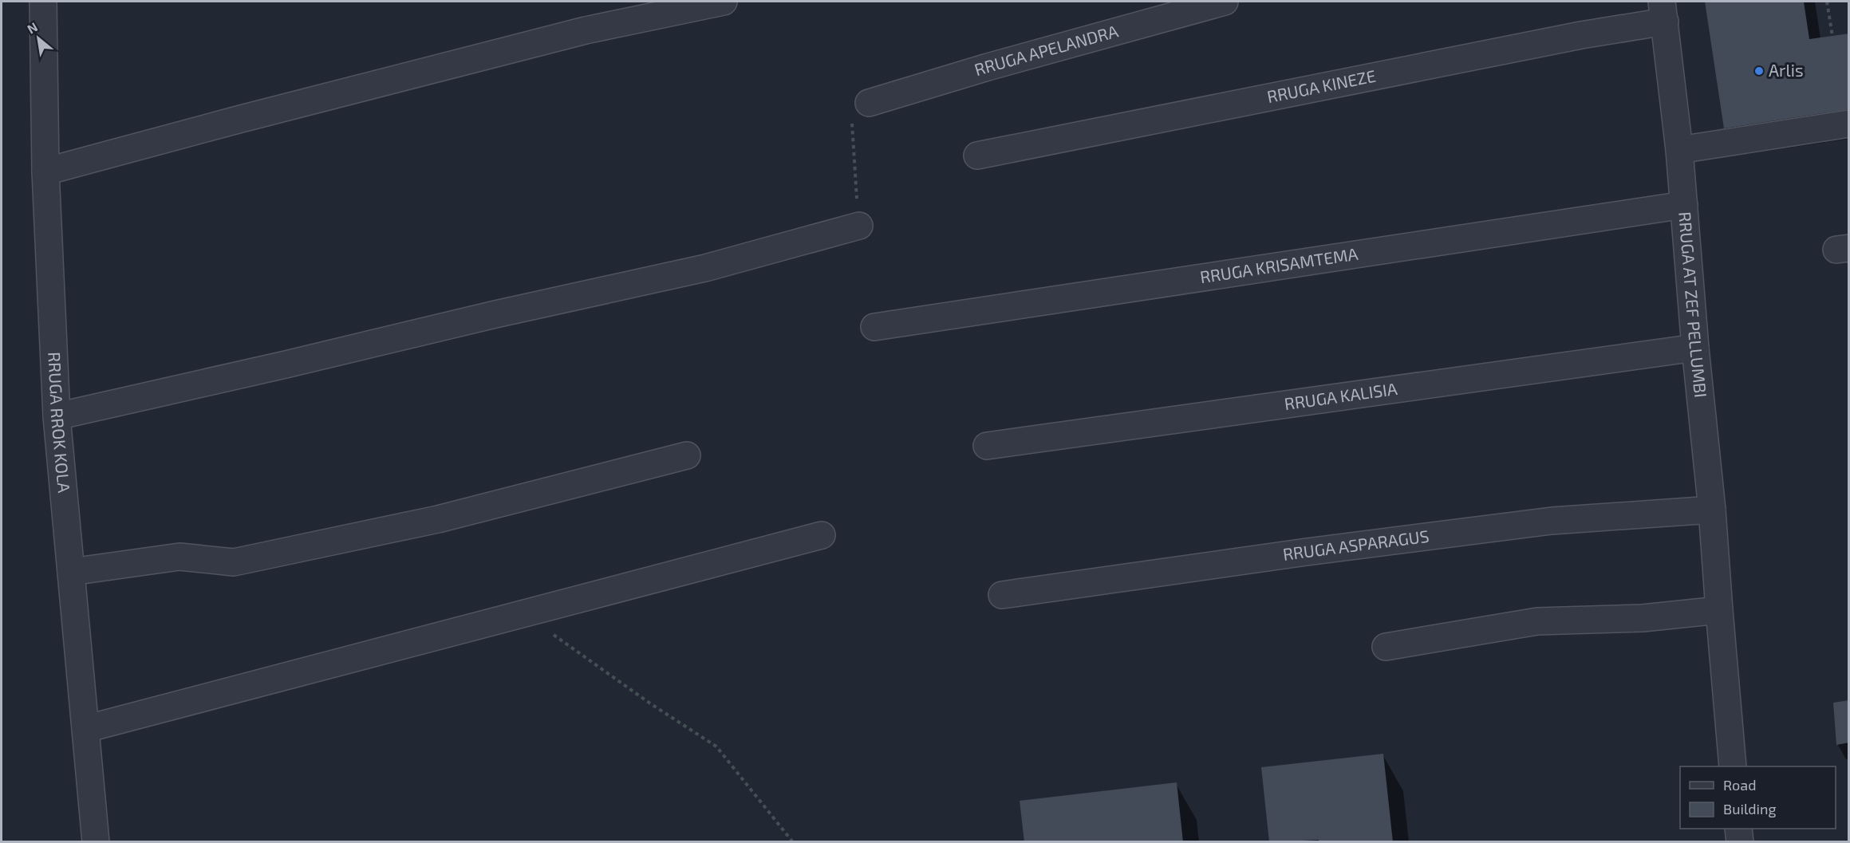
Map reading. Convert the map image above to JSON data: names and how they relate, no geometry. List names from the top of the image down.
{
  "streets": {
    "street": [
      "RRUGA APELANDRA",
      "RRUGA KINEZE",
      "RRUGA KRISAMTEMA",
      "RRUGA AT ZEF PELLUMBI",
      "RRUGA KALISIA",
      "RRUGA RROK KOLA",
      "RRUGA ASPARAGUS"
    ]
  },
  "crossings": [
    ["RRUGA KINEZE", "RRUGA AT ZEF PELLUMBI"],
    ["RRUGA KRISAMTEMA", "RRUGA AT ZEF PELLUMBI"],
    ["RRUGA AT ZEF PELLUMBI", "RRUGA KALISIA"],
    ["RRUGA AT ZEF PELLUMBI", "RRUGA ASPARAGUS"]
  ],
  "places": ["Arlis"],
  "legend": ["Road", "Building"],
  "north": "top left"
}
